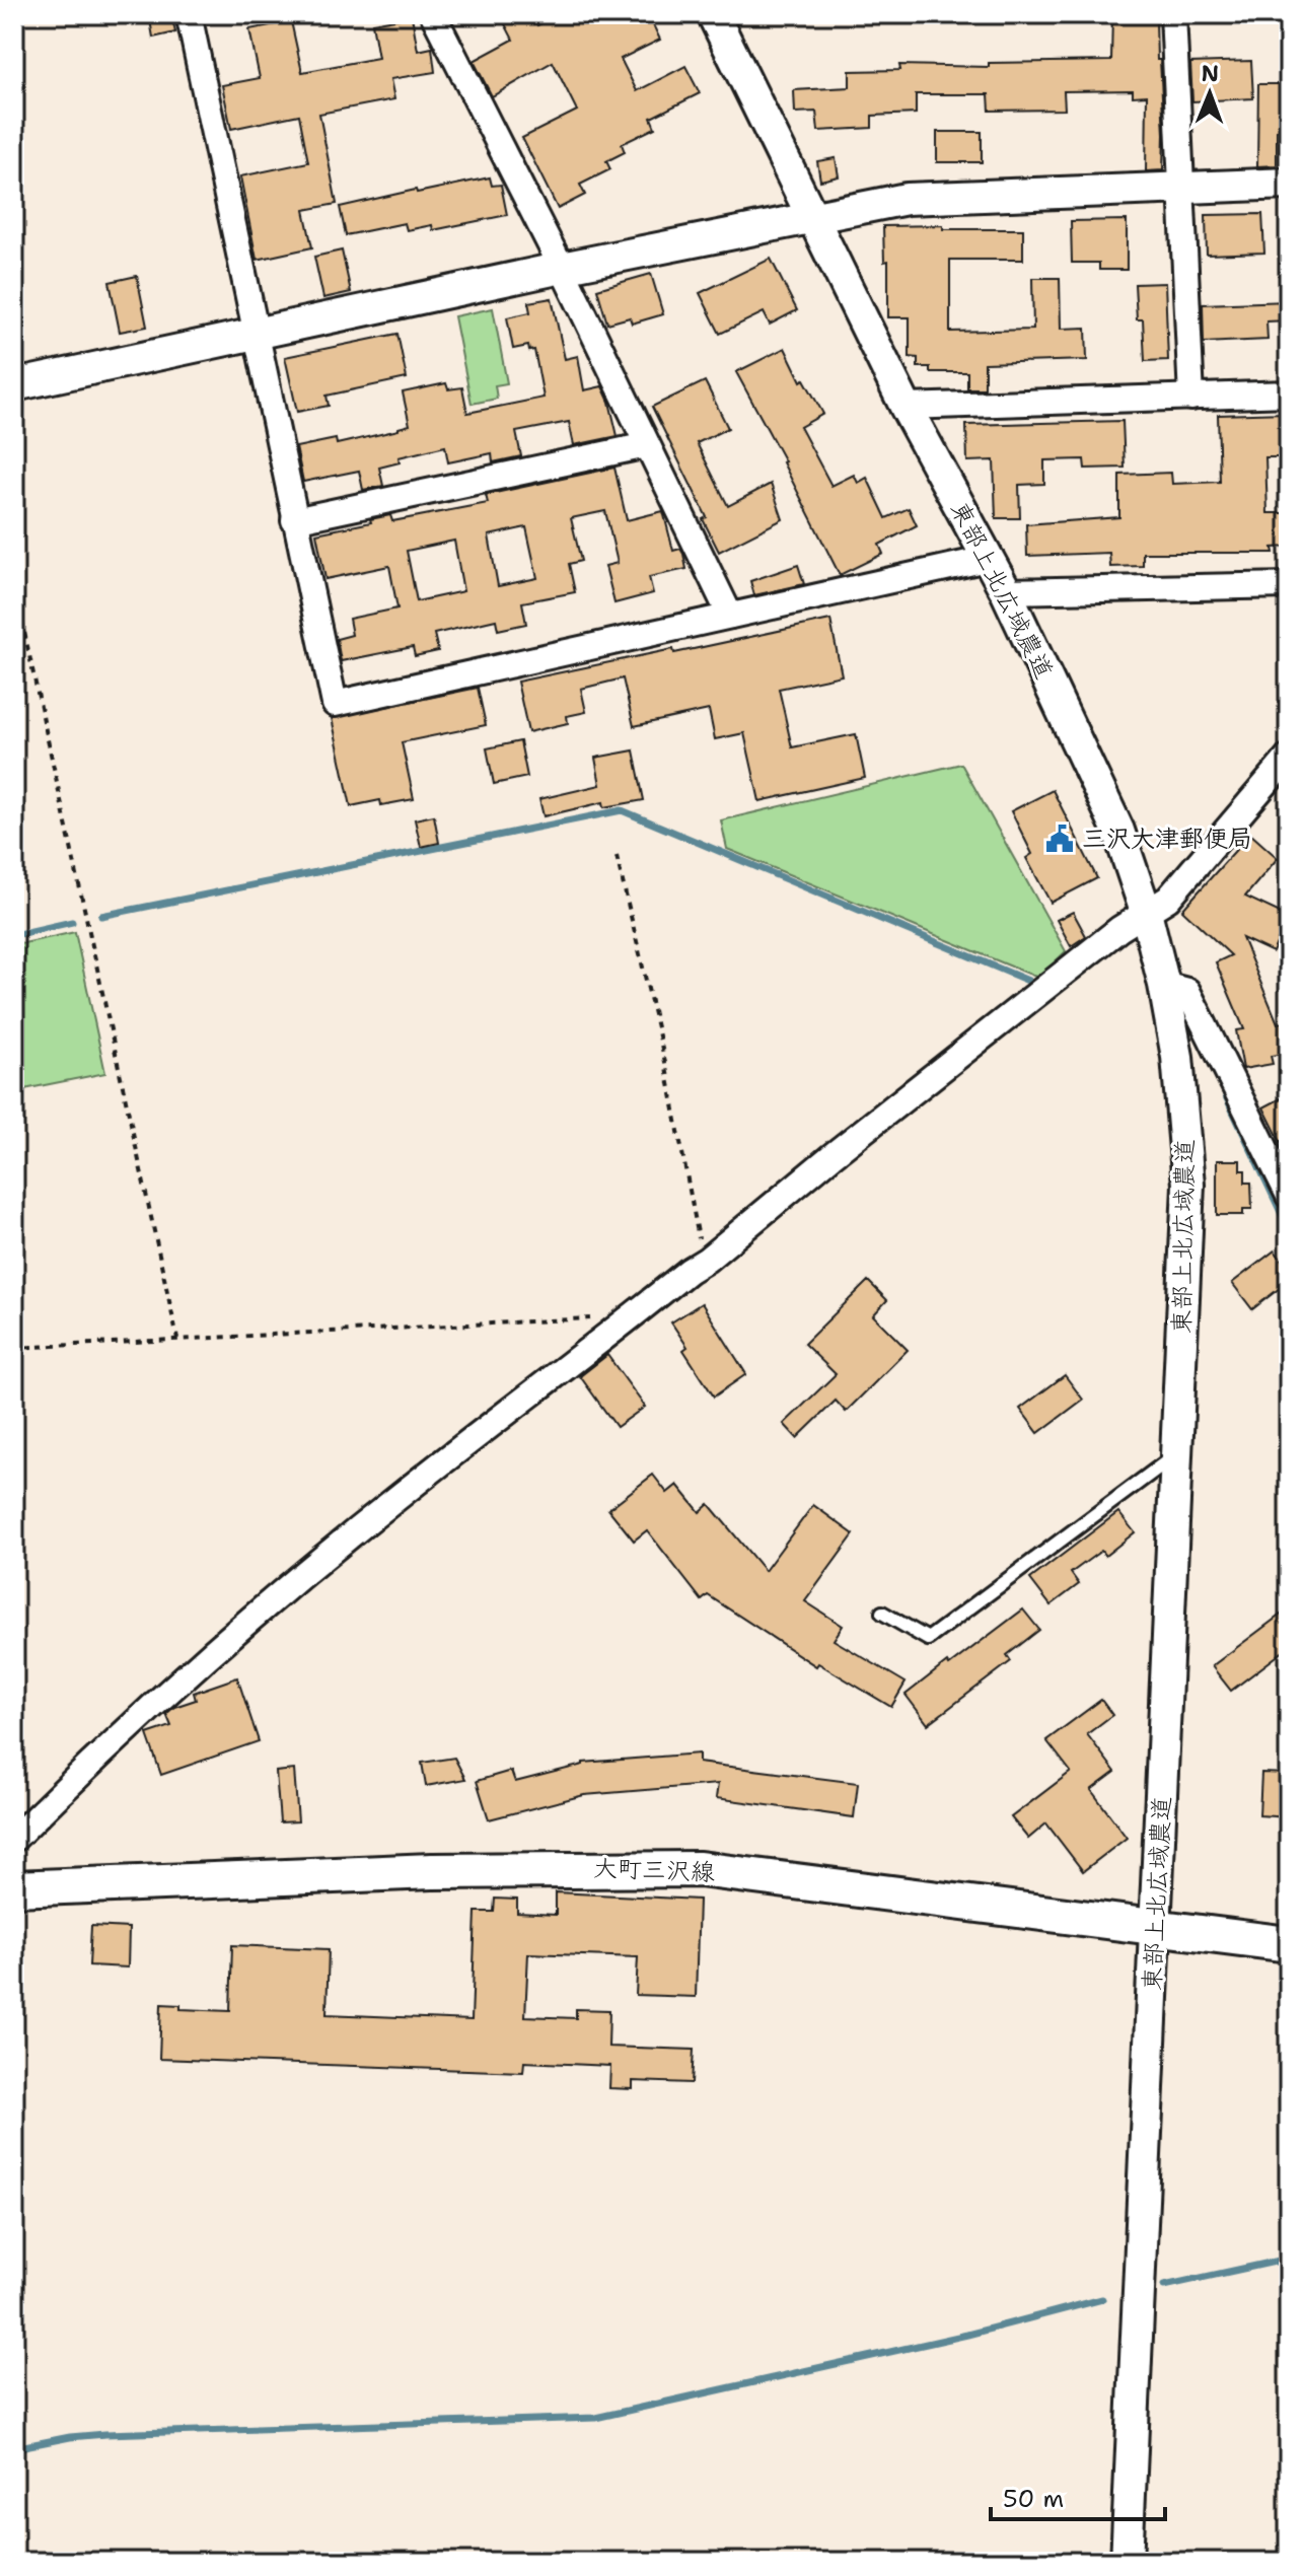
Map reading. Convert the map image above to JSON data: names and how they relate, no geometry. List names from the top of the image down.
{
  "streets": {
    "main road": ["大町三沢線"],
    "street": ["東部上北広域農道"]
  },
  "crossings": [
    ["東部上北広域農道", "大町三沢線"]
  ],
  "places": {
    "public building": ["三沢大津郵便局"]
  },
  "scale_bar": "50 m",
  "north": "top"
}
